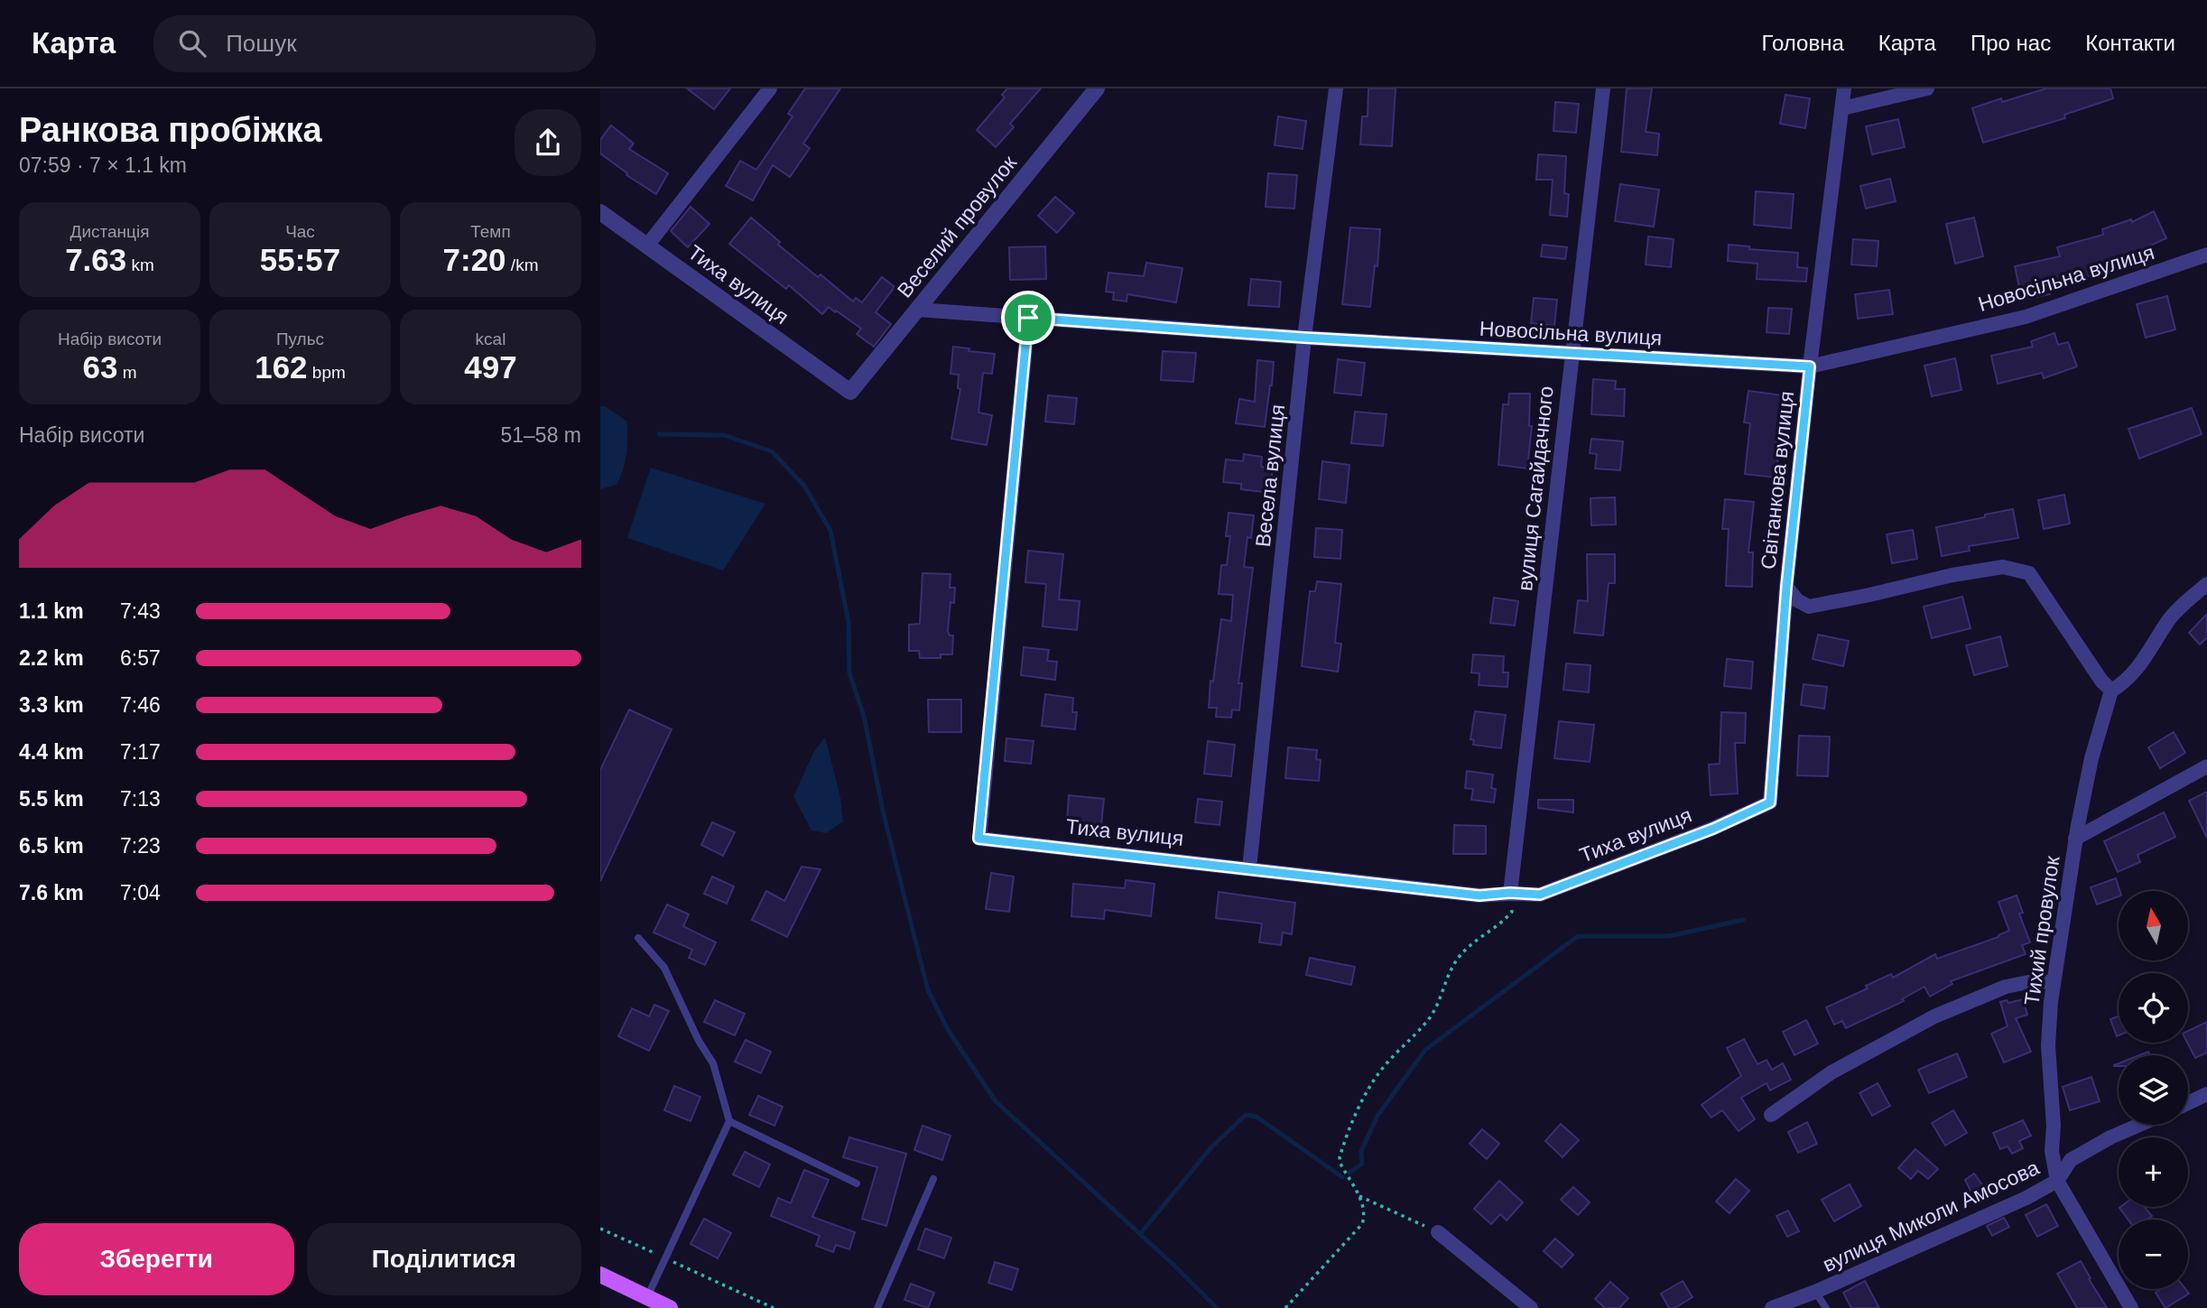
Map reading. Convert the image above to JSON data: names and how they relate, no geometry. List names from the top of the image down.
{
  "streets": {
    "street": [
      "Веселий провулок",
      "Новосільна вулиця",
      "Тиха вулиця",
      "Весела вулиця",
      "Світанкова вулиця",
      "вулиця Сагайдачного",
      "Тихий провулок",
      "вулиця Миколи Амосова"
    ]
  },
  "crossings": [
    ["Веселий провулок", "Новосільна вулиця"],
    ["Веселий провулок", "Тиха вулиця"],
    ["Новосільна вулиця", "Тиха вулиця"],
    ["Новосільна вулиця", "Весела вулиця"],
    ["Новосільна вулиця", "Світанкова вулиця"],
    ["Новосільна вулиця", "вулиця Сагайдачного"],
    ["Тиха вулиця", "Весела вулиця"],
    ["Тиха вулиця", "Світанкова вулиця"],
    ["Тиха вулиця", "вулиця Сагайдачного"],
    ["Тихий провулок", "вулиця Миколи Амосова"]
  ],
  "north": "top",
  "page": {
    "header": "Карта",
    "search": "Пошук",
    "nav": [
      "Головна",
      "Карта",
      "Про нас",
      "Контакти"
    ],
    "heading": ["Ранкова пробіжка", "07:59 · 7 × 1.1 km"],
    "stats": [
      ["Дистанція", "7.63 km"],
      ["Час", "55:57"],
      ["Темп", "7:20 /km"],
      ["Набір висоти", "63 m"],
      ["Пульс", "162 bpm"],
      ["kcal", "497"]
    ],
    "chart": ["Набір висоти", "51–58 m"],
    "list": [
      {
        "name": "1.1 km",
        "note": "7:43"
      },
      {
        "name": "2.2 km",
        "note": "6:57"
      },
      {
        "name": "3.3 km",
        "note": "7:46"
      },
      {
        "name": "4.4 km",
        "note": "7:17"
      },
      {
        "name": "5.5 km",
        "note": "7:13"
      },
      {
        "name": "6.5 km",
        "note": "7:23"
      },
      {
        "name": "7.6 km",
        "note": "7:04"
      }
    ],
    "map_buttons": ["+", "−"],
    "buttons": ["Зберегти", "Поділитися"]
  }
}
